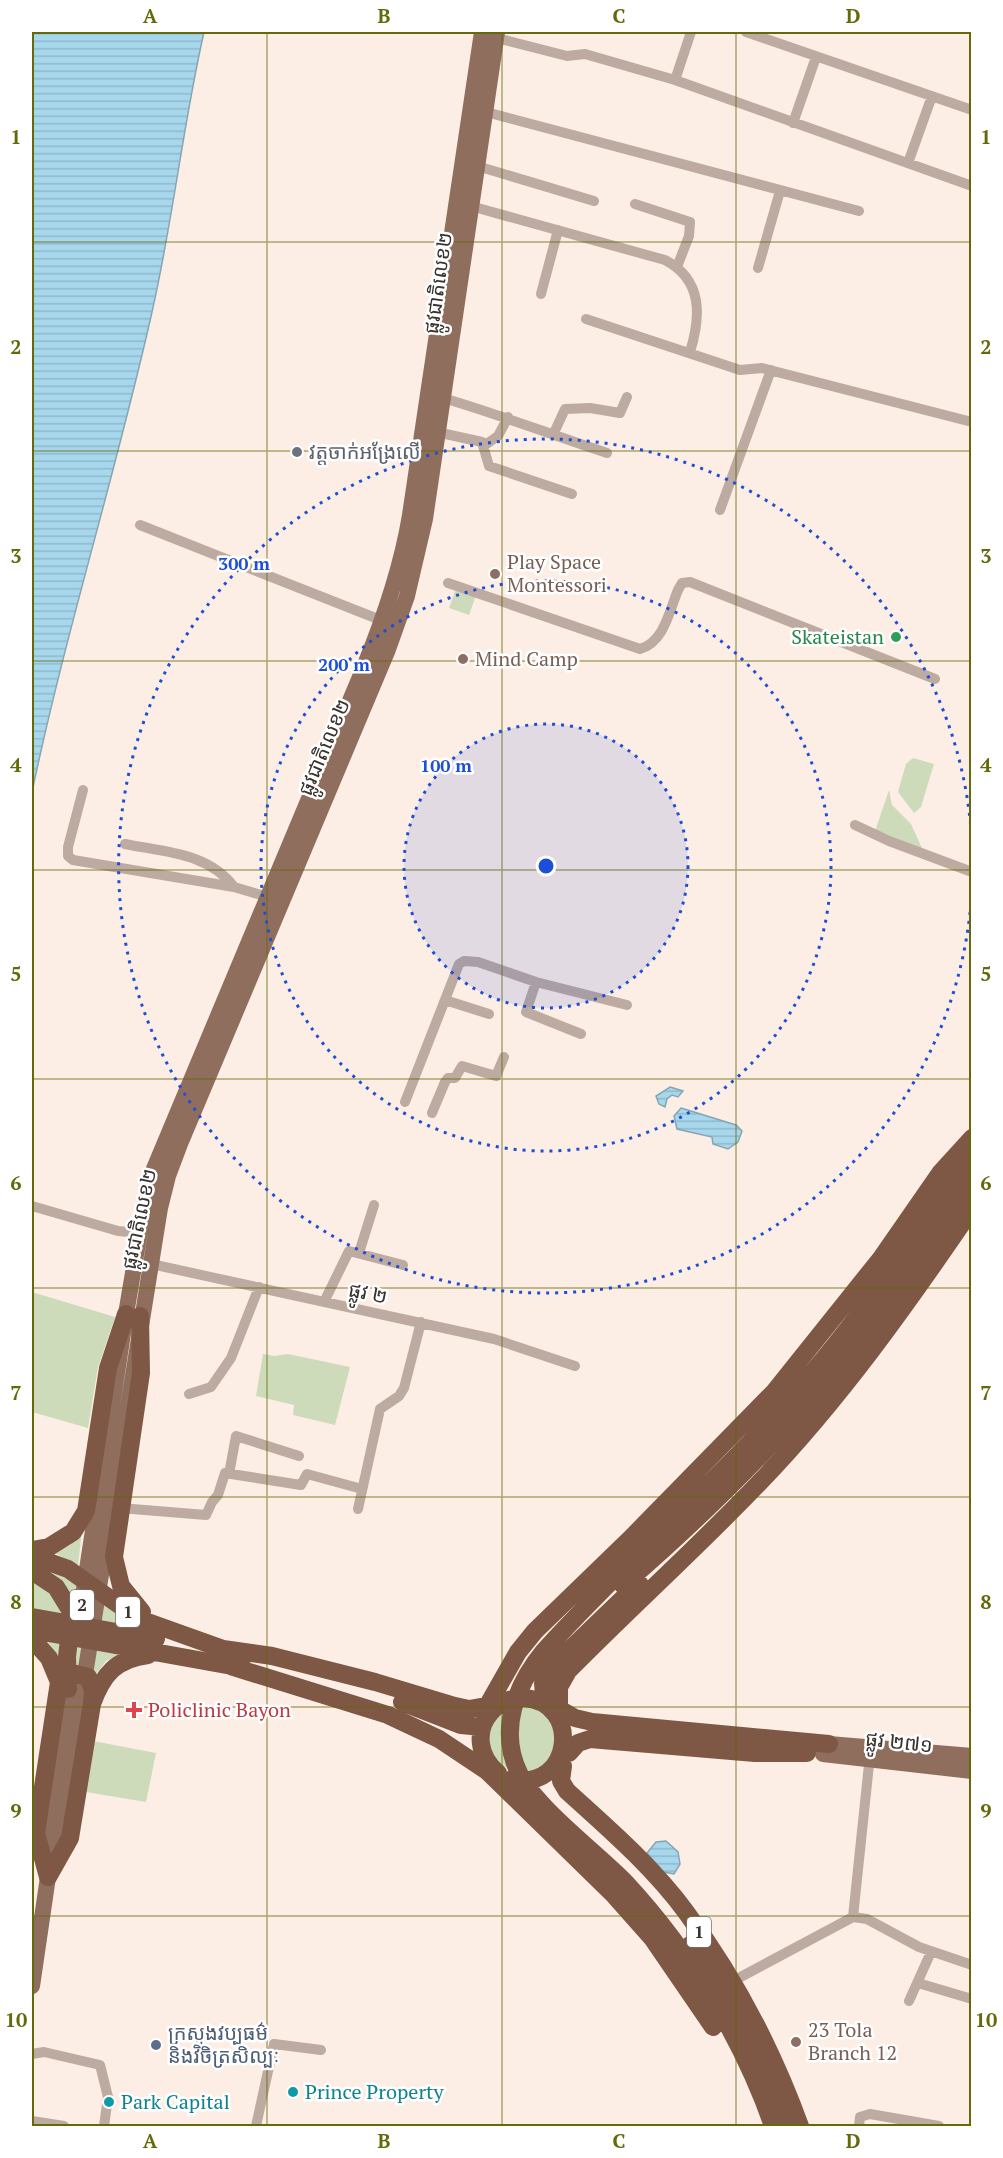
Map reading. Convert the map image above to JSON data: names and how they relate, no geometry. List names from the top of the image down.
{
  "streets": {
    "highway": ["1"],
    "main road": ["ផ្លូវជាតិលេខ២", "2", "ផ្លូវ ២៧១"],
    "street": ["ផ្លូវ ២"]
  },
  "crossings": [
    ["ផ្លូវជាតិលេខ២", "ផ្លូវ ២"],
    ["ផ្លូវជាតិលេខ២", "2"]
  ],
  "places": {
    "other": [
      "វត្តចាក់អង្រែលើ",
      "Play Space Montessori",
      "Skateistan",
      "Mind Camp",
      "23 Tola Branch 12",
      "ក្រសួងវប្បធម៌ និងវិចិត្រសិល្បៈ",
      "Prince Property",
      "Park Capital"
    ],
    "health": ["Policlinic Bayon"]
  },
  "grid": {
    "columns": [
      "A",
      "B",
      "C",
      "D"
    ],
    "rows": [
      "1",
      "2",
      "3",
      "4",
      "5",
      "6",
      "7",
      "8",
      "9",
      "10"
    ]
  },
  "rings": ["300 m", "200 m", "100 m"]
}
